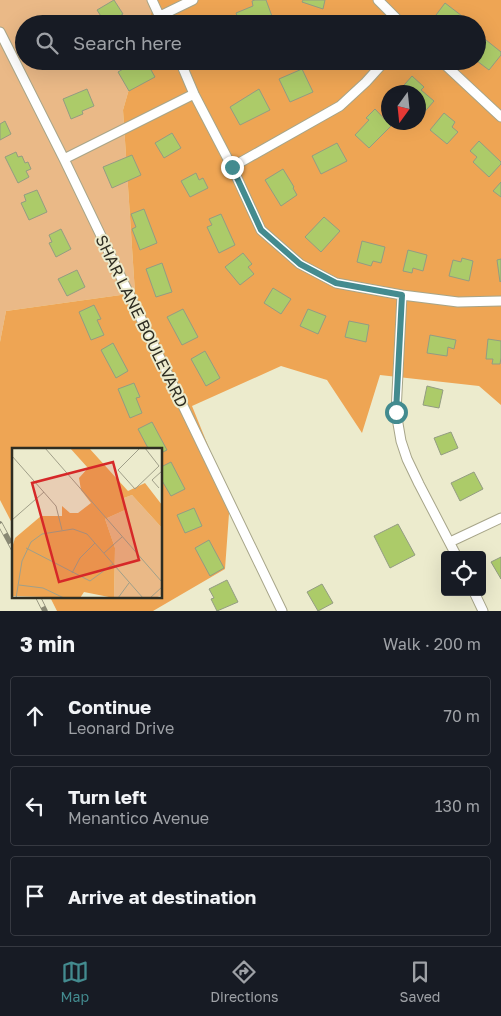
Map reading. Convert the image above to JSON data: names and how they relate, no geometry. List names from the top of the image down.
{
  "streets": {
    "street": ["SHAR LANE BOULEVARD"]
  },
  "north": "bottom",
  "page": {
    "search": "Search here",
    "heading": ["3 min", "Walk · 200 m"],
    "list": [
      ["Continue", "Leonard Drive", "70 m"],
      ["Turn left", "Menantico Avenue", "130 m"],
      "Arrive at destination"
    ],
    "nav": ["Map", "Directions", "Saved"]
  }
}
